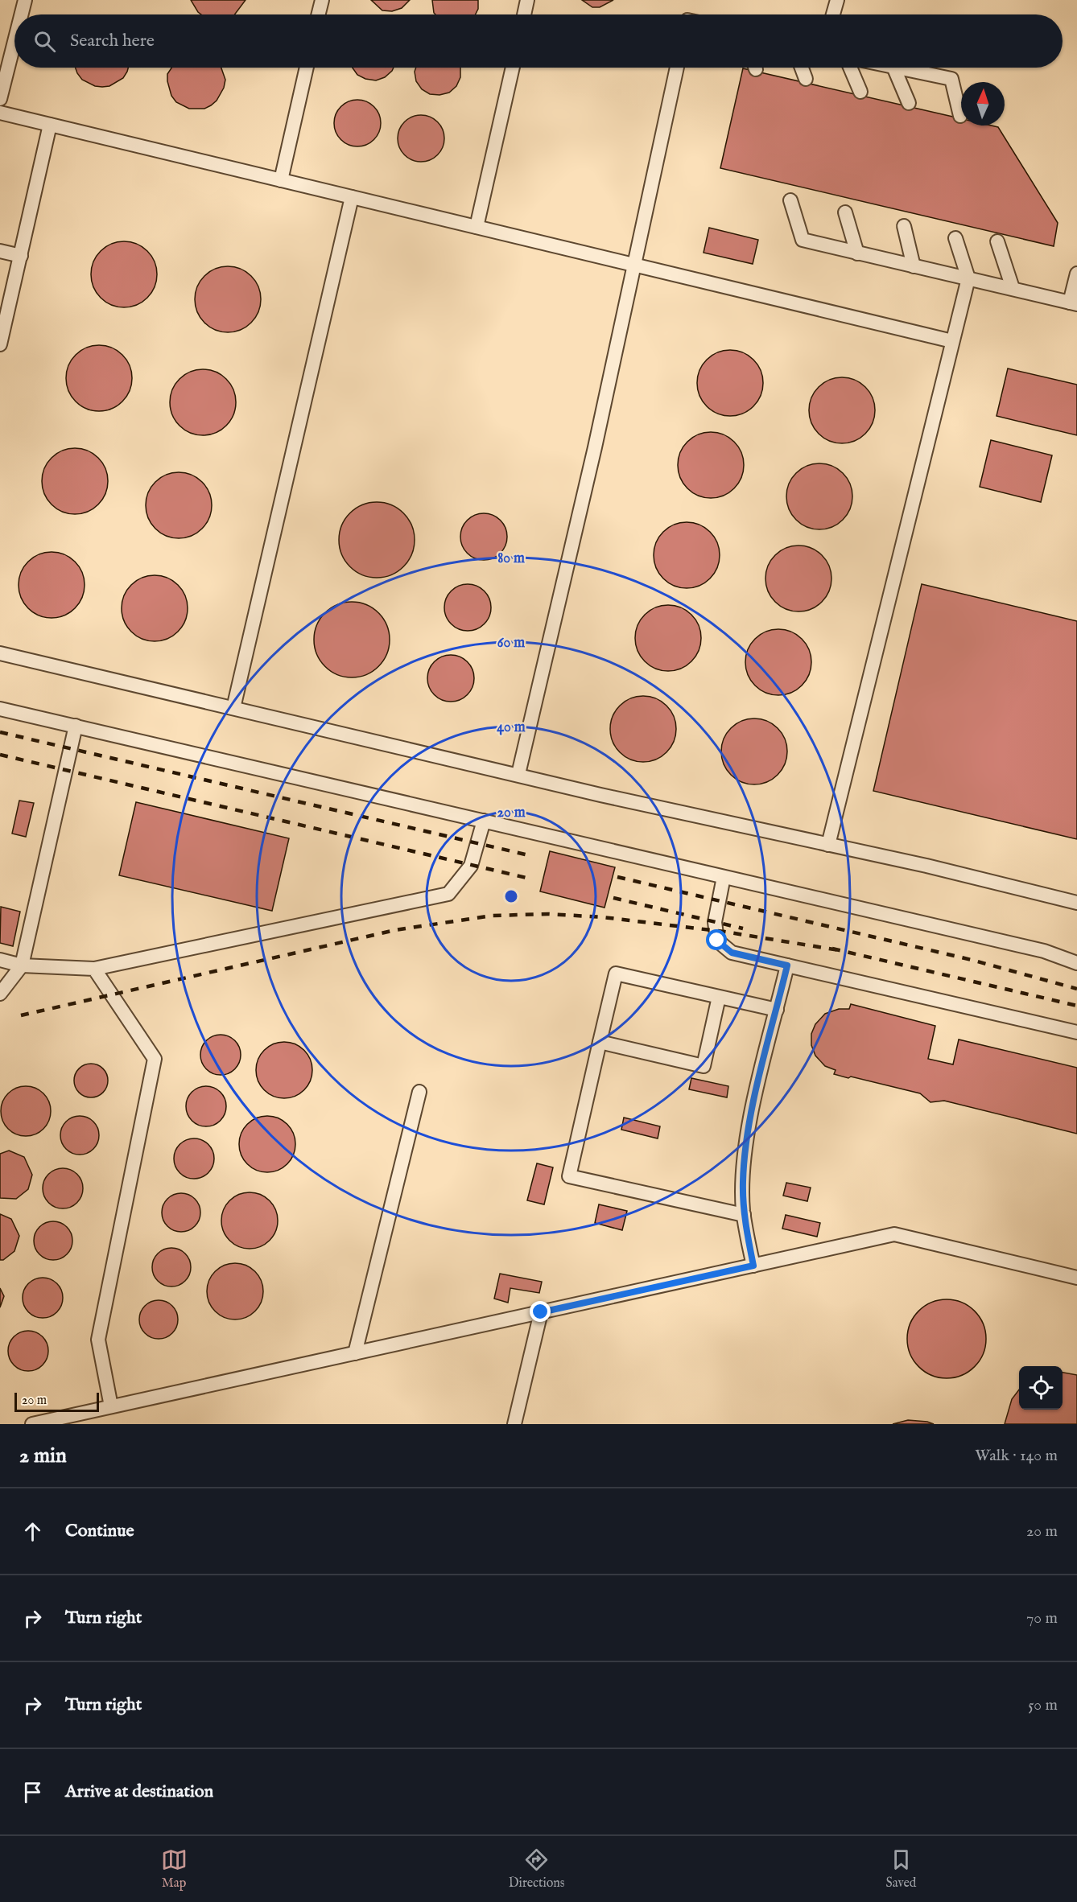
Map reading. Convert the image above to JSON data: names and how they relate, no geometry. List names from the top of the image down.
{
  "scale_bar": "20 m",
  "north": "top",
  "page": {
    "search": "Search here",
    "scale": "20 m",
    "heading": ["2 min", "Walk · 140 m"],
    "list": [
      ["Continue", "20 m"],
      ["Turn right", "70 m"],
      ["Turn right", "50 m"],
      "Arrive at destination"
    ],
    "nav": ["Map", "Directions", "Saved"]
  },
  "rings": [
    "80 m",
    "60 m",
    "40 m",
    "20 m"
  ]
}
